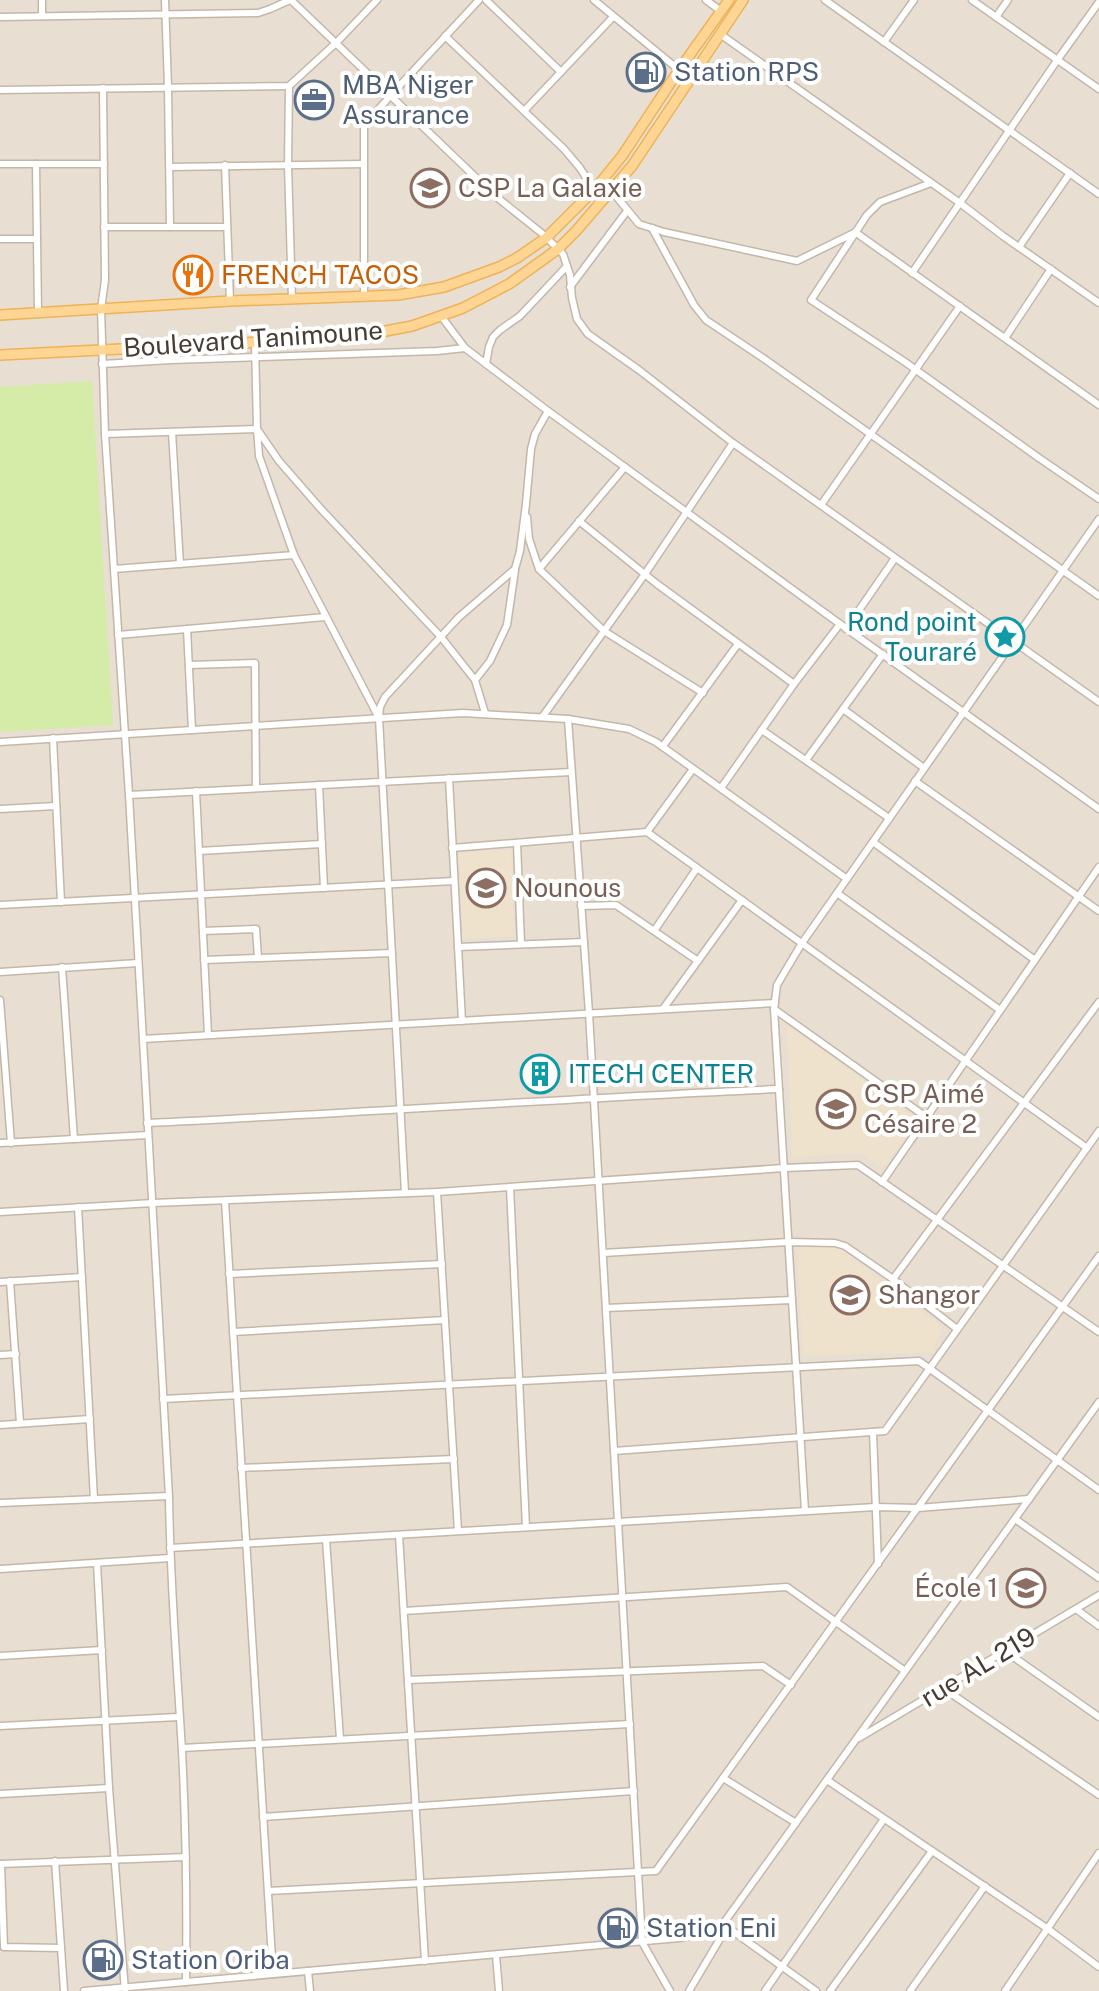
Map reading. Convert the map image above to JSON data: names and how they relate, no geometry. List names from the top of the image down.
{
  "streets": {
    "main road": ["Boulevard Tanimoune"],
    "street": ["rue AL 219"]
  },
  "places": {
    "fuel station": ["Station RPS", "Station Eni", "Station Oriba"],
    "office": ["MBA Niger Assurance"],
    "school or university": [
      "CSP La Galaxie",
      "Nounous",
      "CSP Aimé Césaire 2",
      "Shangor",
      "École 1"
    ],
    "restaurant": ["FRENCH TACOS"],
    "place": ["Rond point Touraré"],
    "building": ["ITECH CENTER"]
  }
}
